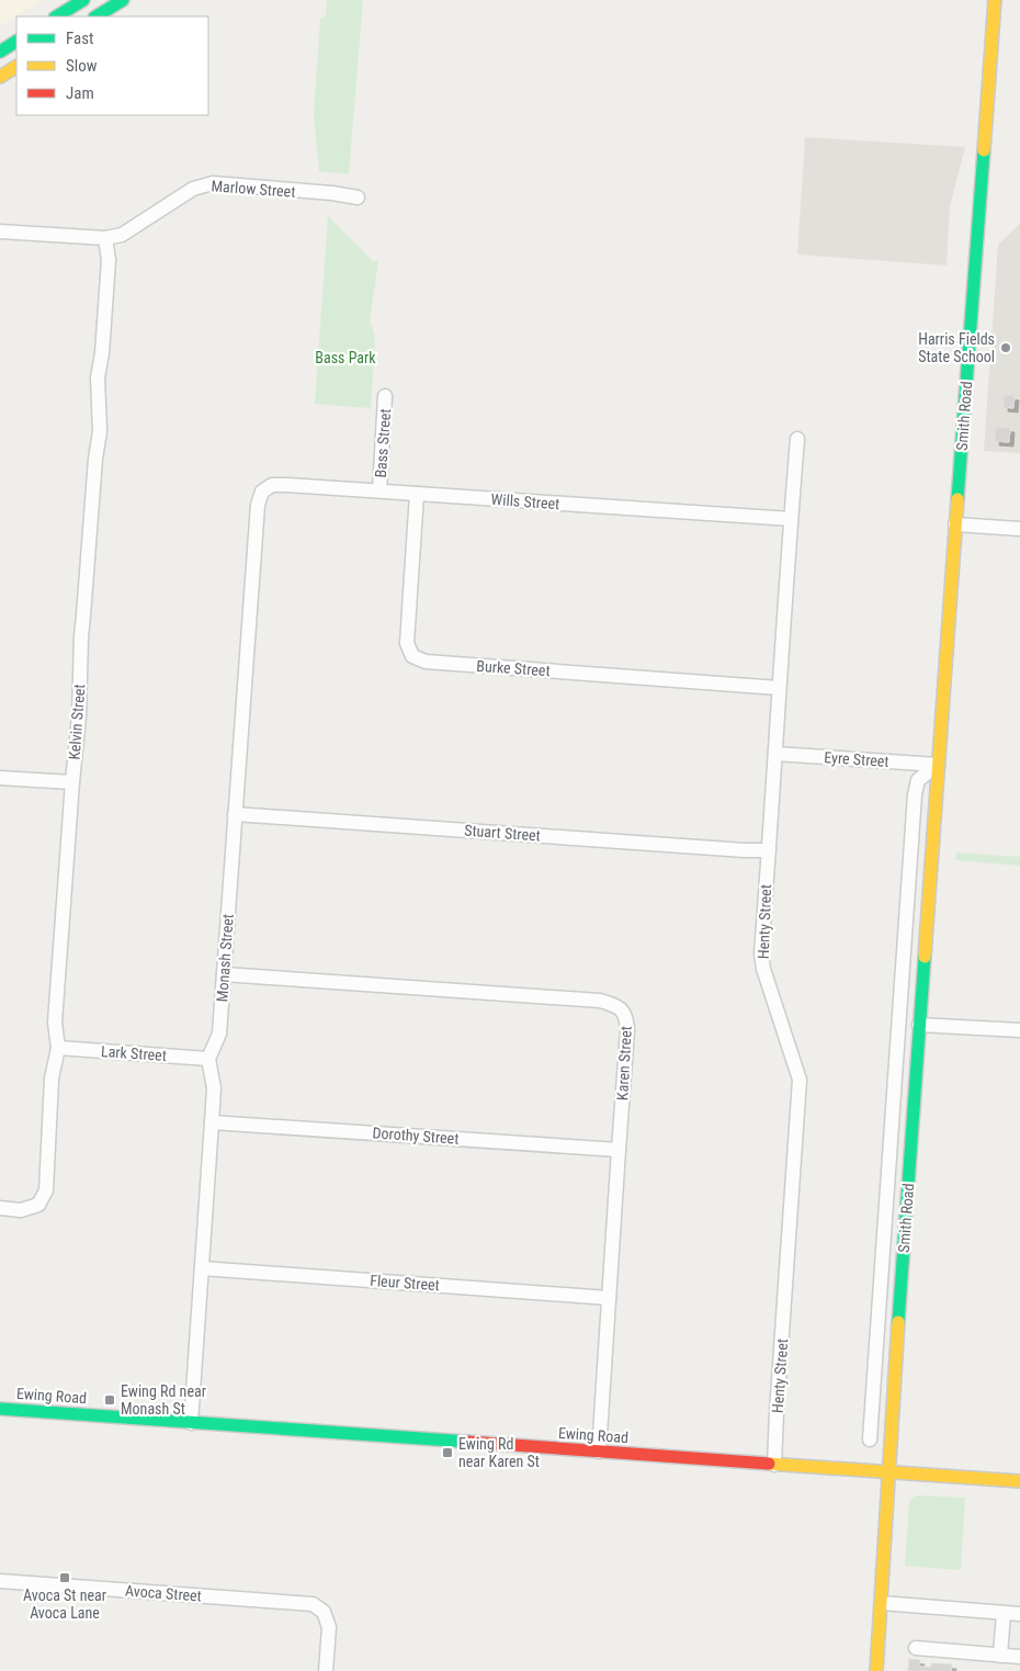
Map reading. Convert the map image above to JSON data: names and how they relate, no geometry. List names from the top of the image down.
{
  "streets": {
    "street": [
      "Marlow Street",
      "Smith Road",
      "Bass Street",
      "Wills Street",
      "Burke Street",
      "Kelvin Street",
      "Eyre Street",
      "Stuart Street",
      "Henty Street",
      "Monash Street",
      "Lark Street",
      "Karen Street",
      "Dorothy Street",
      "Fleur Street",
      "Ewing Road",
      "Avoca Street"
    ]
  },
  "crossings": [
    ["Marlow Street", "Kelvin Street"],
    ["Smith Road", "Eyre Street"],
    ["Smith Road", "Ewing Road"],
    ["Bass Street", "Wills Street"],
    ["Wills Street", "Burke Street"],
    ["Wills Street", "Henty Street"],
    ["Wills Street", "Monash Street"],
    ["Burke Street", "Henty Street"],
    ["Kelvin Street", "Lark Street"],
    ["Eyre Street", "Henty Street"],
    ["Stuart Street", "Henty Street"],
    ["Stuart Street", "Monash Street"],
    ["Henty Street", "Ewing Road"],
    ["Monash Street", "Lark Street"],
    ["Monash Street", "Karen Street"],
    ["Karen Street", "Dorothy Street"],
    ["Karen Street", "Fleur Street"],
    ["Karen Street", "Ewing Road"]
  ],
  "parks": ["Bass Park"],
  "places": {
    "other": ["Harris Fields State School"],
    "transit": ["Ewing Rd near Monash St", "Ewing Rd near Karen St", "Avoca St near Avoca Lane"]
  },
  "legend": ["Fast", "Slow", "Jam"]
}
